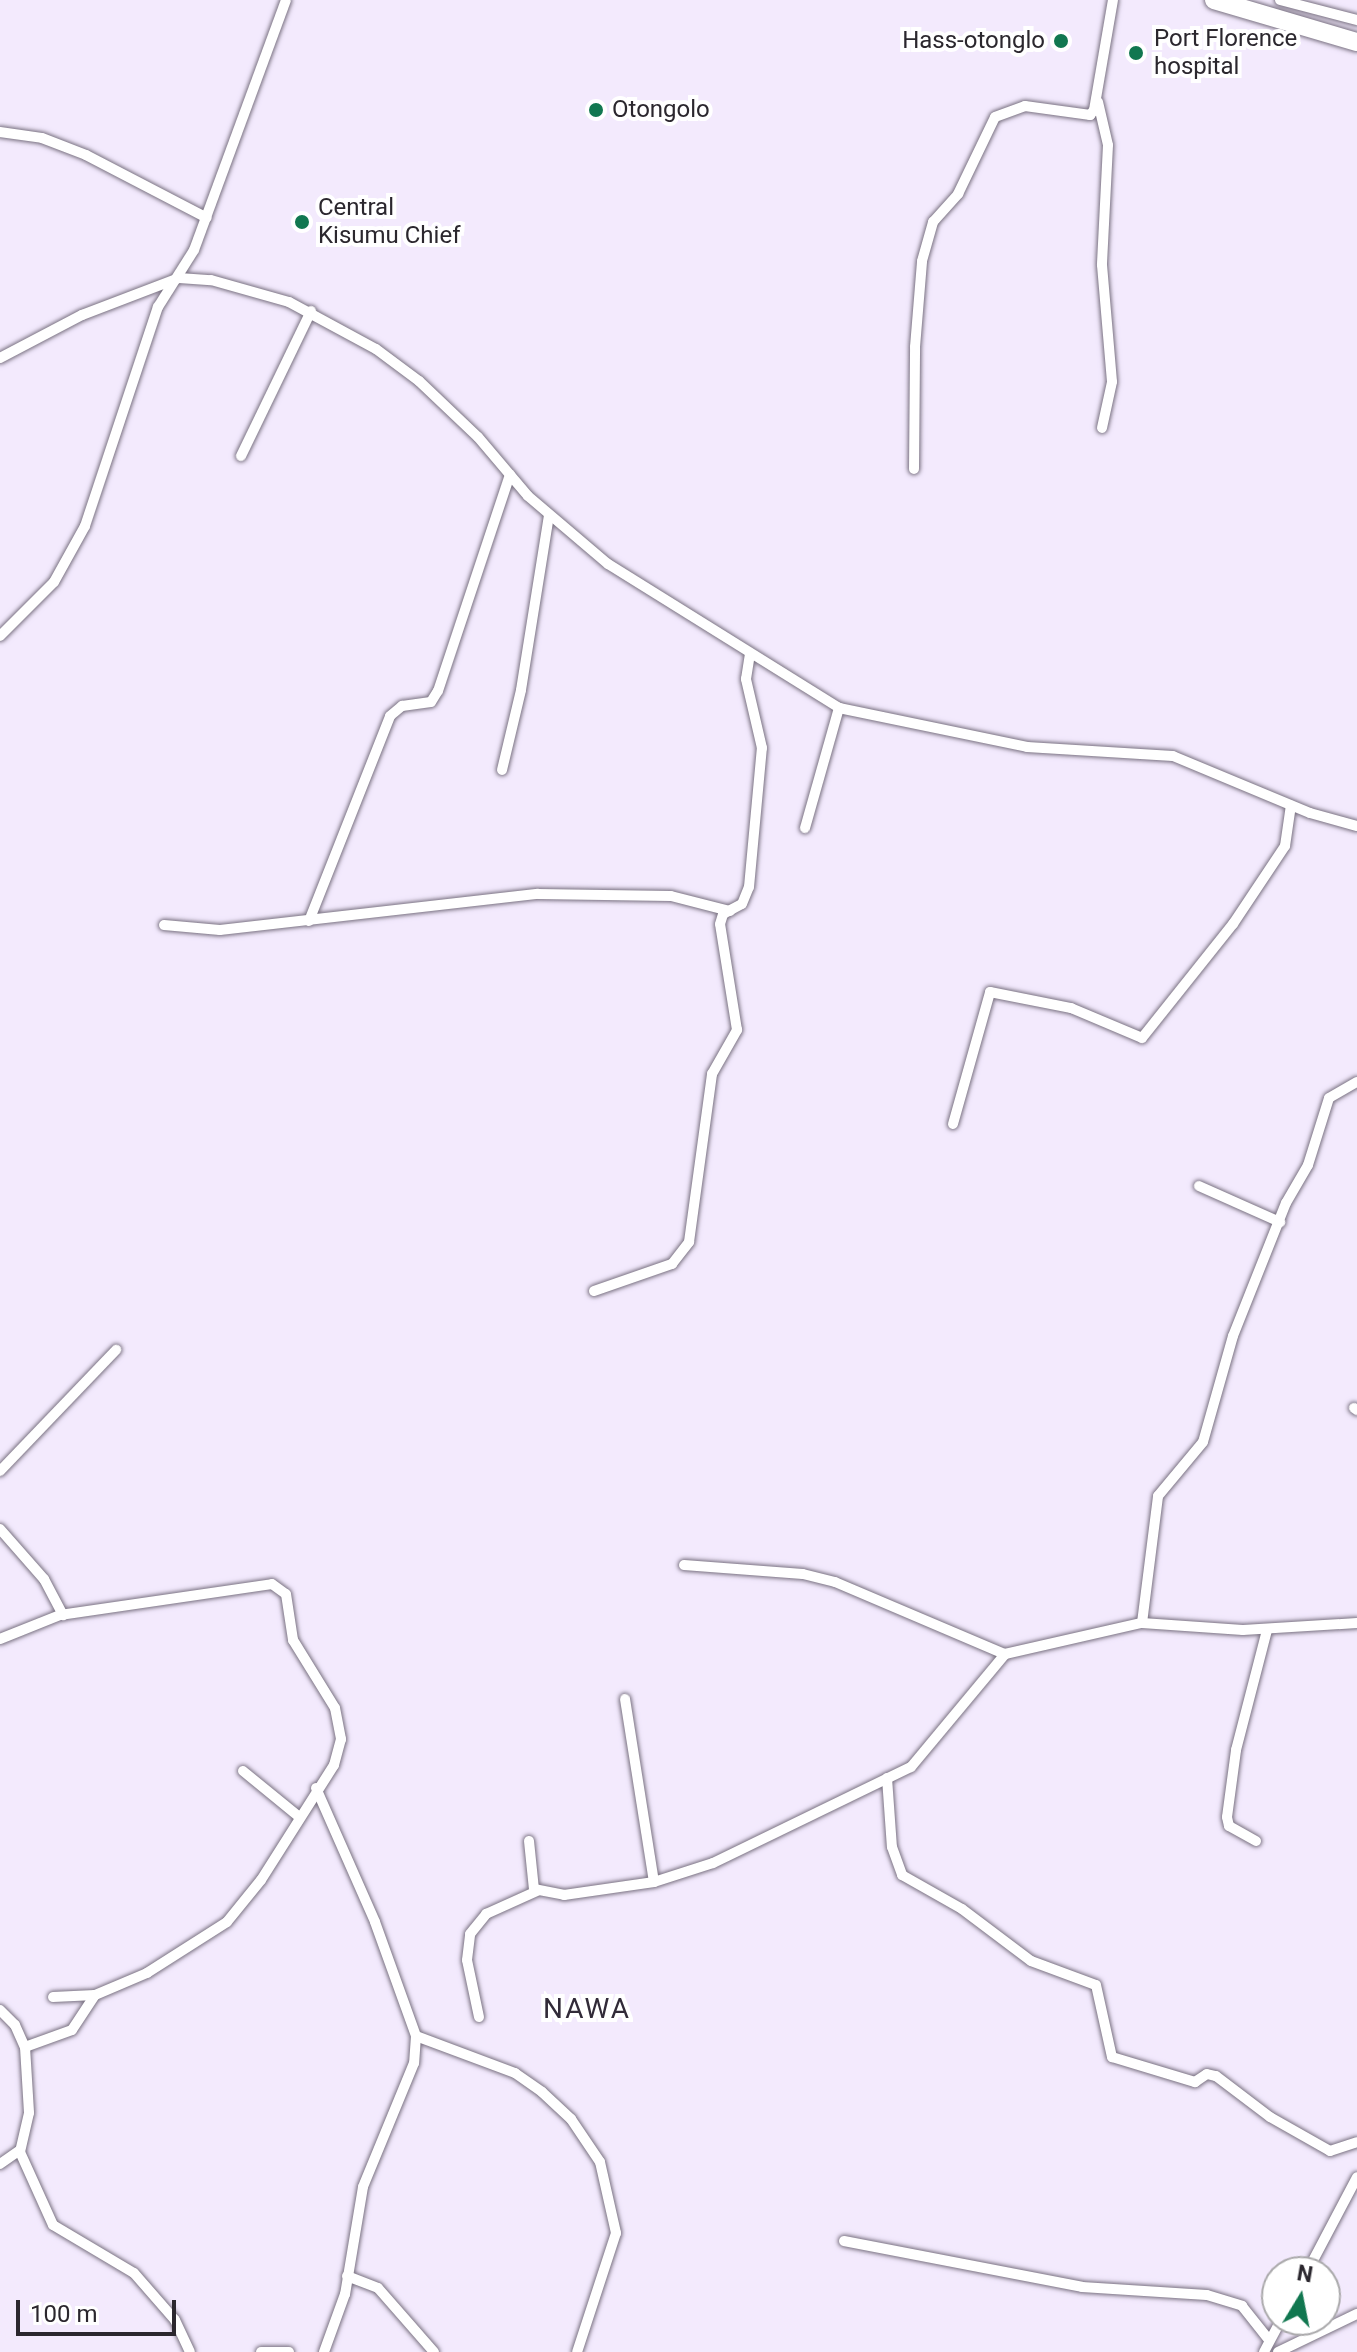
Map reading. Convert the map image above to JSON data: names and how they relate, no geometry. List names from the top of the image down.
{
  "districts": ["NAWA"],
  "places": [
    "Hass-otonglo",
    "Port Florence hospital",
    "Otongolo",
    "Central Kisumu Chief"
  ],
  "scale_bar": "100 m",
  "north": "top"
}
